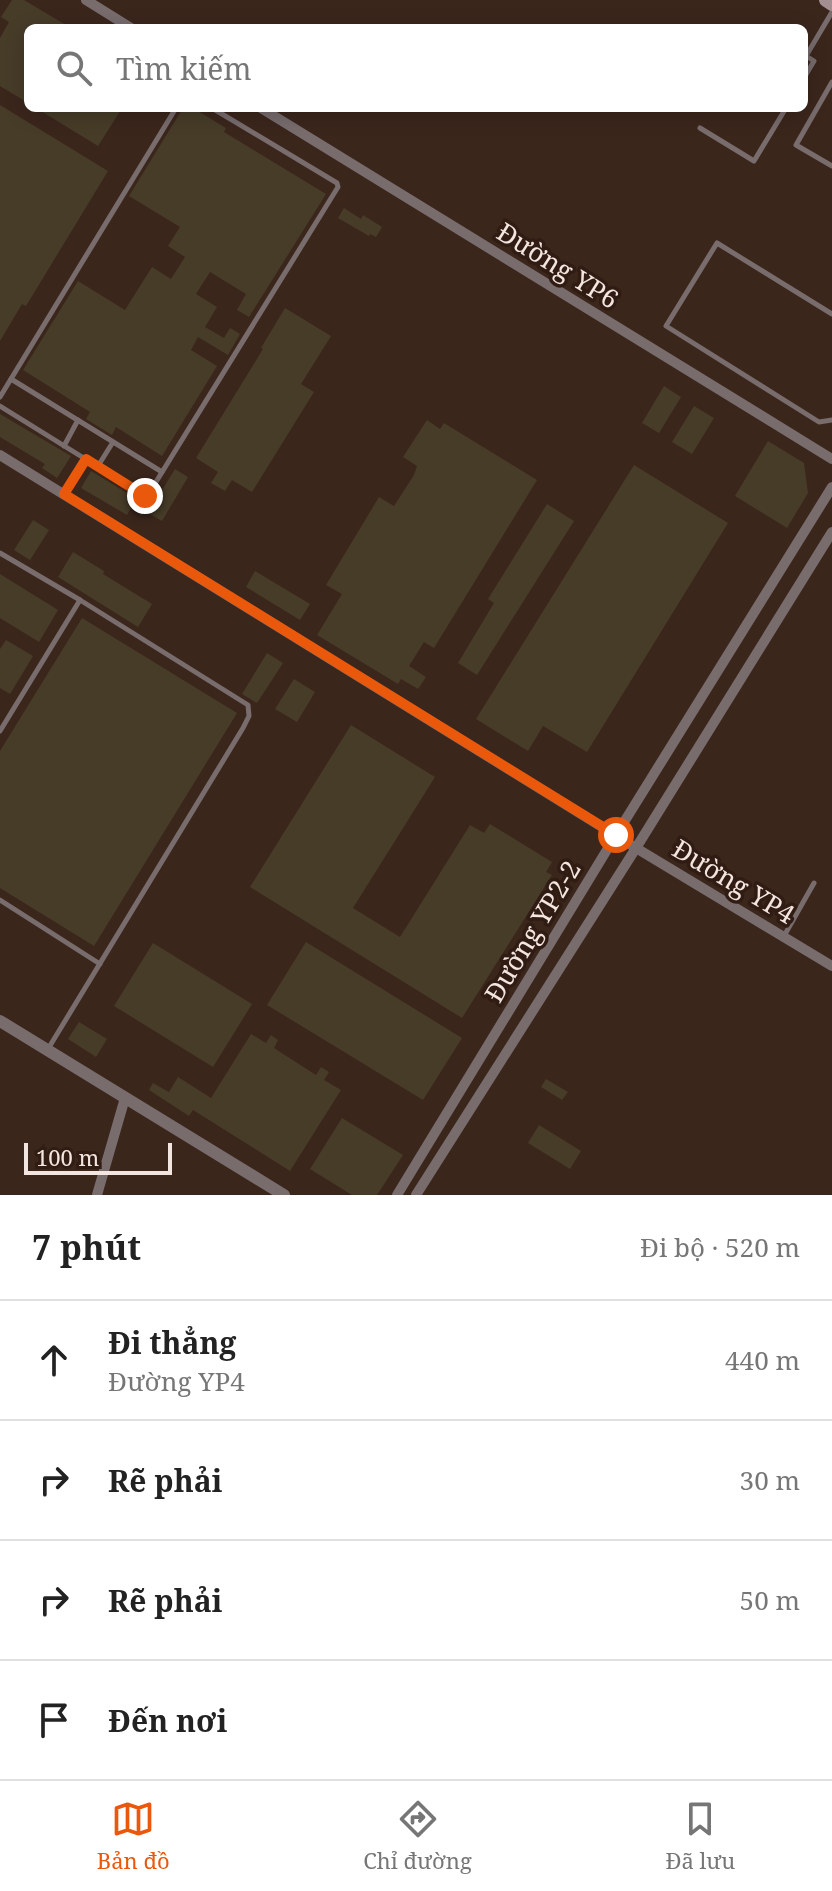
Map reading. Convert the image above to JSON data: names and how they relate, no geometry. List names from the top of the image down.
{
  "streets": {
    "street": ["Đường YP6", "Đường YP4", "Đường YP2-2"]
  },
  "crossings": [
    ["Đường YP4", "Đường YP2-2"]
  ],
  "scale_bar": "100 m",
  "page": {
    "search": "Tìm kiếm",
    "scale": "100 m",
    "heading": ["7 phút", "Đi bộ · 520 m"],
    "list": [
      ["Đi thẳng", "Đường YP4", "440 m"],
      ["Rẽ phải", "30 m"],
      ["Rẽ phải", "50 m"],
      "Đến nơi"
    ],
    "nav": ["Bản đồ", "Chỉ đường", "Đã lưu"]
  }
}
